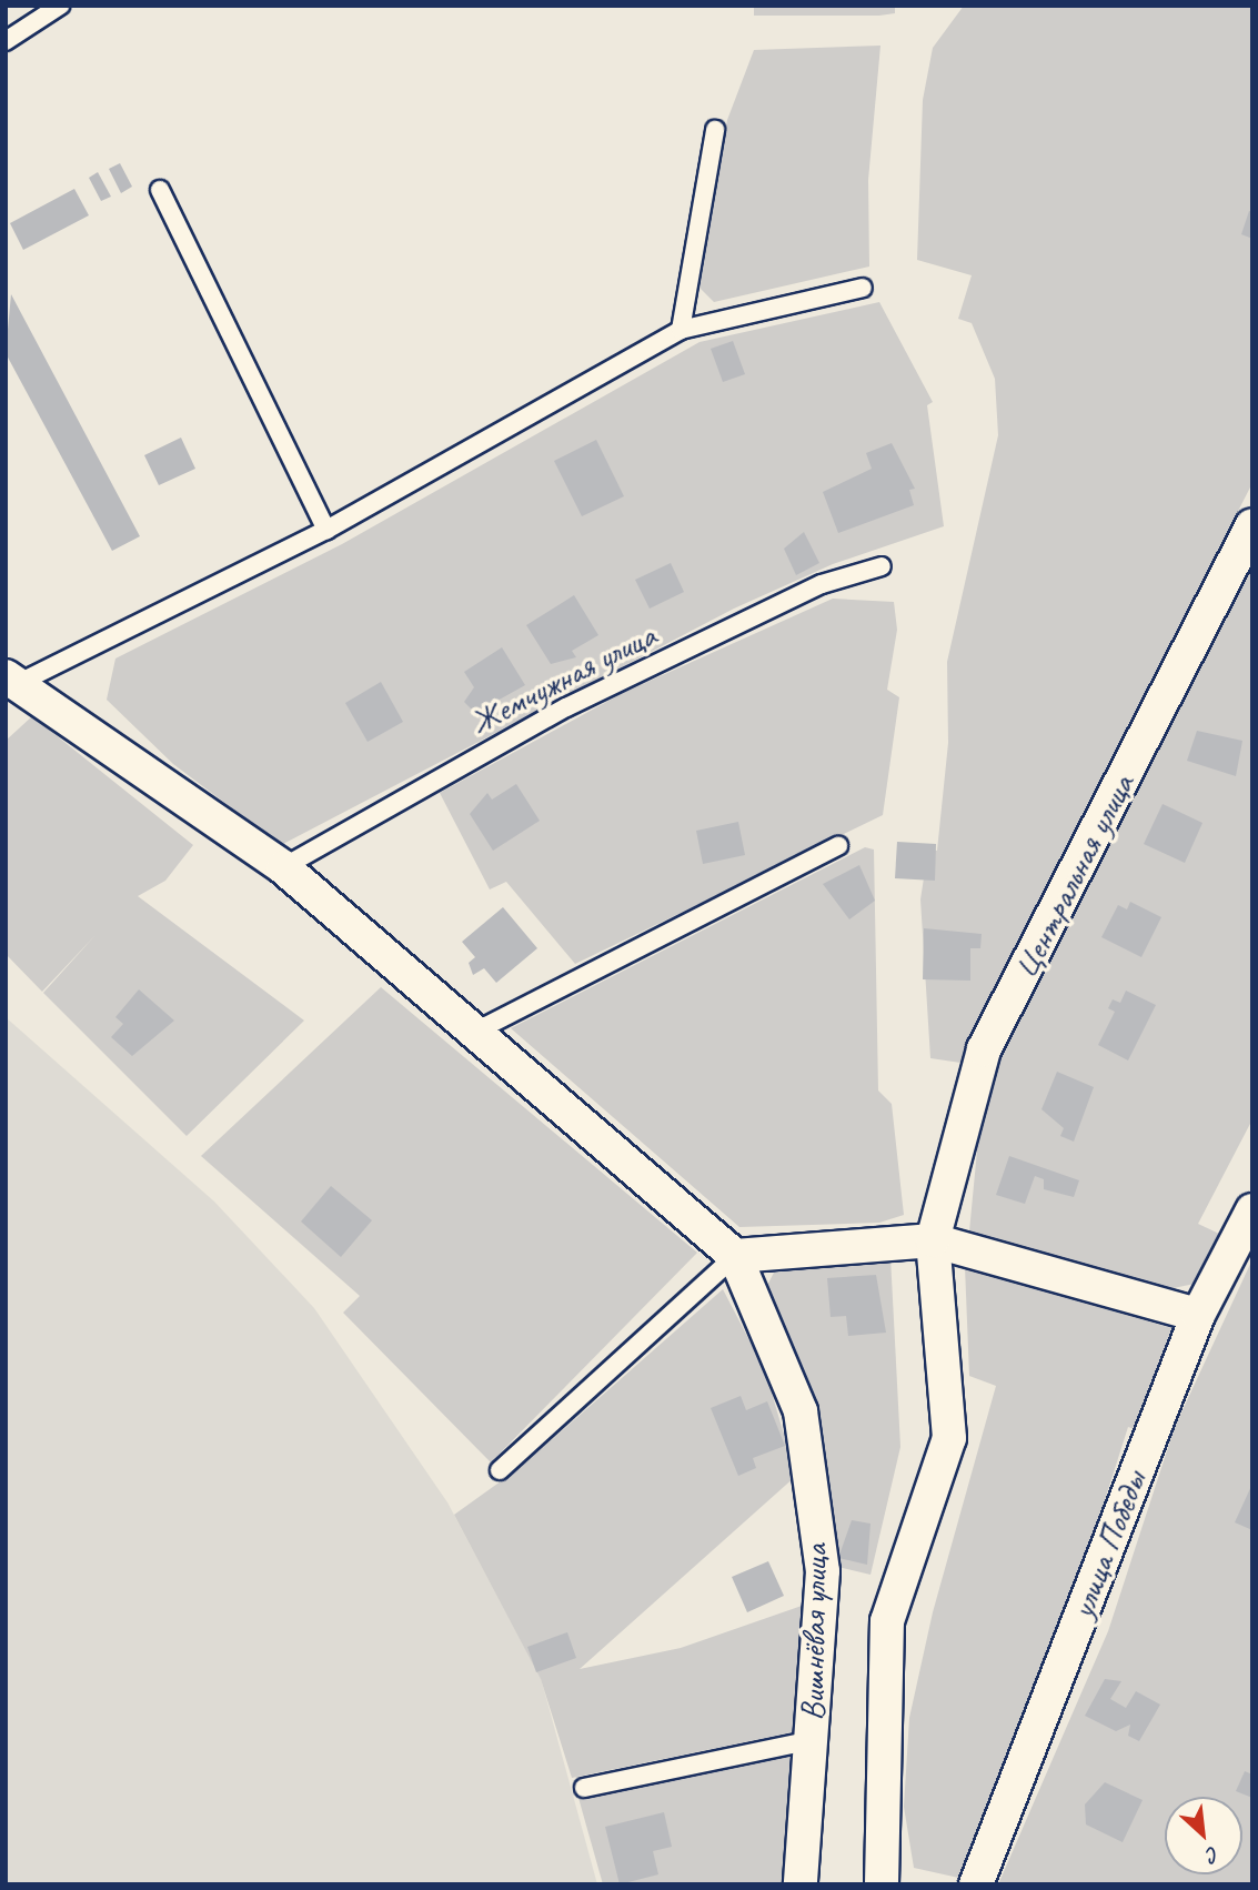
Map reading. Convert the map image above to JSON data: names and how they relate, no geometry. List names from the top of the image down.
{
  "streets": {
    "street": ["Центральная улица", "улица Победы", "Вишнёвая улица"],
    "lane": ["Жемчужная улица"]
  },
  "north": "bottom right"
}
